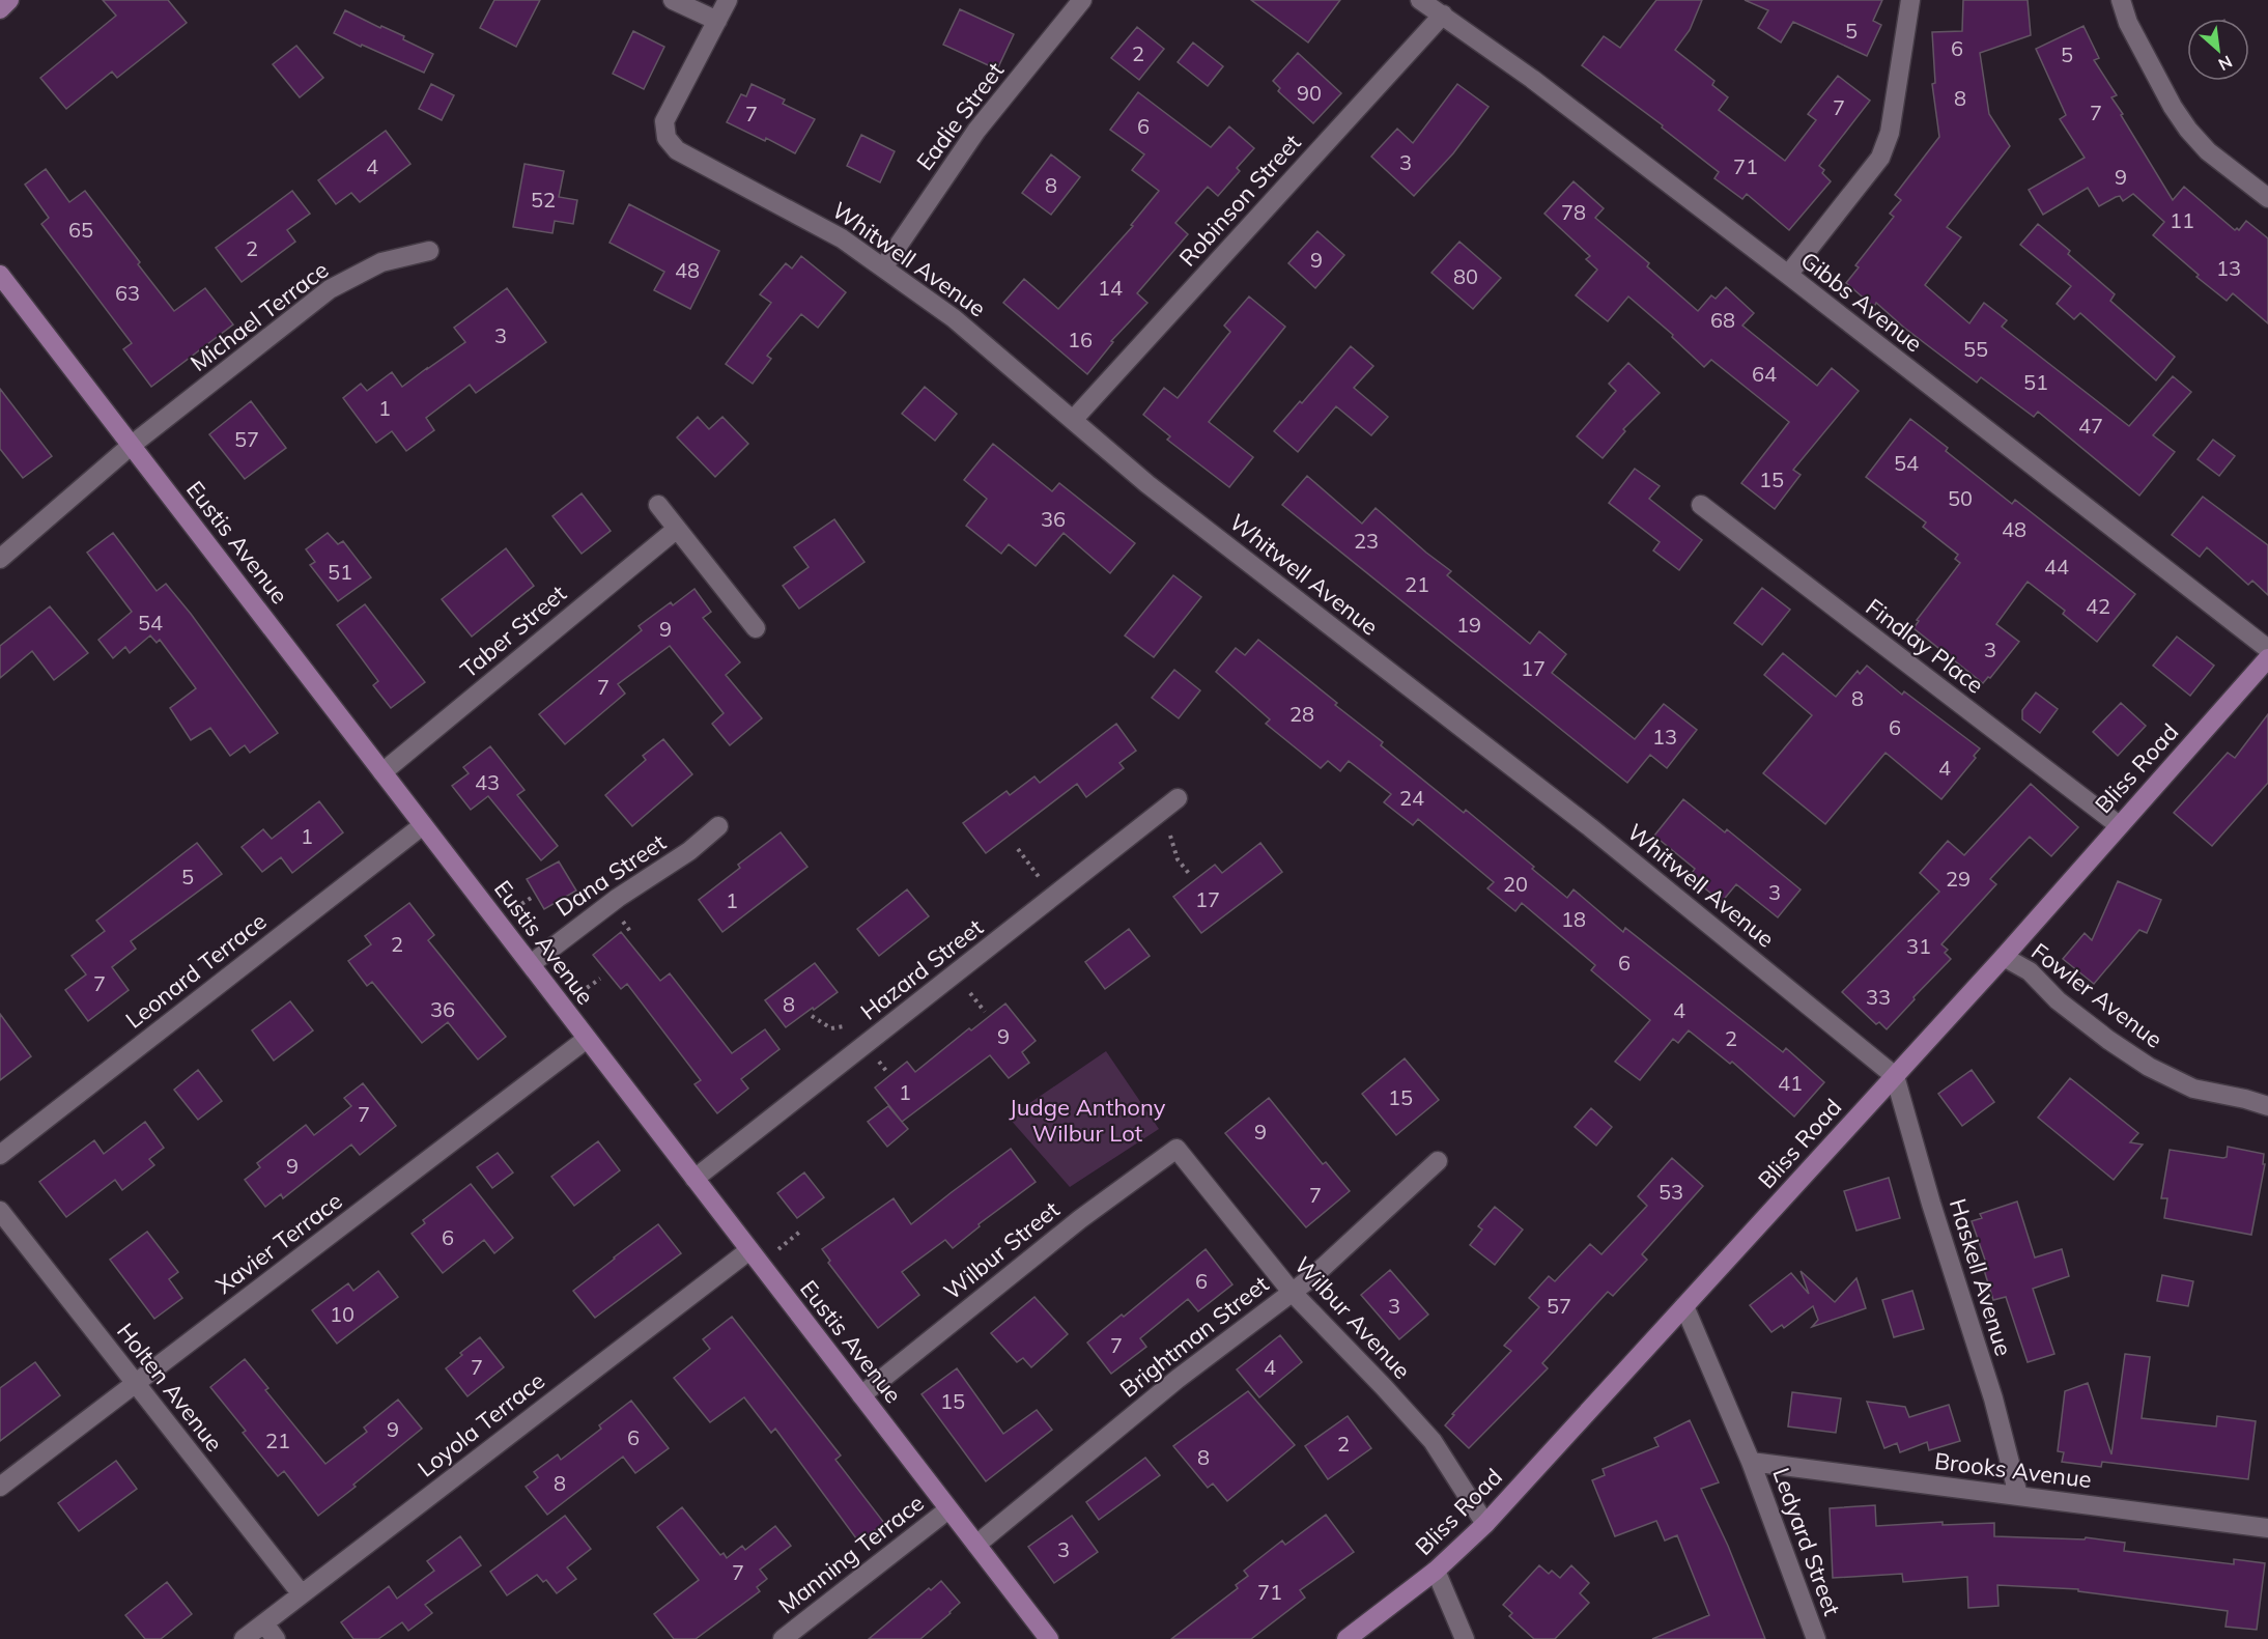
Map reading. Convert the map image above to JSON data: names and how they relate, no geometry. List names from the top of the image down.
{
  "streets": {
    "street": [
      "Eadie Street",
      "Robinson Street",
      "Whitwell Avenue",
      "Gibbs Avenue",
      "Michael Terrace",
      "Eustis Avenue",
      "Taber Street",
      "Findlay Place",
      "Bliss Road",
      "Dana Street",
      "Hazard Street",
      "Leonard Terrace",
      "Fowler Avenue",
      "Xavier Terrace",
      "Wilbur Street",
      "Haskell Avenue",
      "Wilbur Avenue",
      "Brightman Street",
      "Holten Avenue",
      "Loyola Terrace",
      "Brooks Avenue",
      "Ledyard Street",
      "Manning Terrace"
    ]
  },
  "crossings": [
    ["Eadie Street", "Whitwell Avenue"],
    ["Robinson Street", "Whitwell Avenue"],
    ["Robinson Street", "Gibbs Avenue"],
    ["Whitwell Avenue", "Bliss Road"],
    ["Whitwell Avenue", "Haskell Avenue"],
    ["Michael Terrace", "Eustis Avenue"],
    ["Eustis Avenue", "Taber Street"],
    ["Eustis Avenue", "Dana Street"],
    ["Eustis Avenue", "Hazard Street"],
    ["Eustis Avenue", "Leonard Terrace"],
    ["Eustis Avenue", "Xavier Terrace"],
    ["Eustis Avenue", "Wilbur Street"],
    ["Eustis Avenue", "Brightman Street"],
    ["Eustis Avenue", "Loyola Terrace"],
    ["Eustis Avenue", "Manning Terrace"],
    ["Findlay Place", "Bliss Road"],
    ["Bliss Road", "Fowler Avenue"],
    ["Bliss Road", "Haskell Avenue"],
    ["Bliss Road", "Wilbur Avenue"],
    ["Bliss Road", "Ledyard Street"],
    ["Xavier Terrace", "Holten Avenue"],
    ["Wilbur Street", "Wilbur Avenue"],
    ["Haskell Avenue", "Brooks Avenue"],
    ["Wilbur Avenue", "Brightman Street"],
    ["Holten Avenue", "Loyola Terrace"],
    ["Brooks Avenue", "Ledyard Street"]
  ],
  "parks": ["Judge Anthony Wilbur Lot"],
  "house_numbers": [
    "5",
    "6",
    "2",
    "5",
    "90",
    "8",
    "7",
    "7",
    "7",
    "6",
    "3",
    "4",
    "71",
    "9",
    "8",
    "52",
    "78",
    "11",
    "65",
    "2",
    "9",
    "13",
    "48",
    "80",
    "14",
    "63",
    "68",
    "3",
    "16",
    "55",
    "64",
    "51",
    "1",
    "47",
    "57",
    "54",
    "15",
    "50",
    "36",
    "48",
    "23",
    "44",
    "51",
    "21",
    "42",
    "54",
    "19",
    "9",
    "3",
    "17",
    "7",
    "8",
    "28",
    "6",
    "13",
    "4",
    "43",
    "24",
    "1",
    "5",
    "29",
    "20",
    "3",
    "17",
    "1",
    "18",
    "2",
    "31",
    "6",
    "7",
    "33",
    "8",
    "36",
    "4",
    "9",
    "2",
    "41",
    "1",
    "15",
    "7",
    "9",
    "9",
    "53",
    "7",
    "6",
    "6",
    "3",
    "57",
    "10",
    "7",
    "7",
    "4",
    "15",
    "9",
    "6",
    "21",
    "2",
    "8",
    "8",
    "3",
    "7",
    "71"
  ],
  "north": "bottom right"
}
